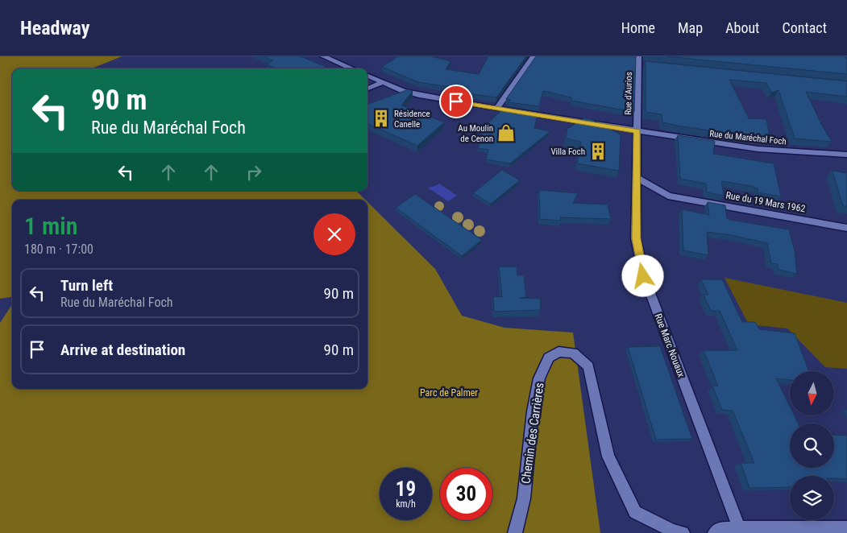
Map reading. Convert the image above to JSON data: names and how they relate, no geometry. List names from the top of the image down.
{
  "streets": {
    "street": [
      "Rue d'Aurios",
      "Rue du Maréchal Foch",
      "Rue du 19 Mars 1962",
      "Rue Marc Nouaux",
      "Chemin des Carrières"
    ]
  },
  "crossings": [
    ["Rue d'Aurios", "Rue du Maréchal Foch"],
    ["Rue d'Aurios", "Rue Marc Nouaux"],
    ["Rue du Maréchal Foch", "Rue Marc Nouaux"],
    ["Rue du 19 Mars 1962", "Rue Marc Nouaux"]
  ],
  "parks": ["Parc de Palmer"],
  "places": {
    "building": ["Résidence Canelle", "Villa Foch"],
    "shop": ["Au Moulin de Cenon"]
  },
  "north": "bottom",
  "page": {
    "header": "Headway",
    "nav": [
      "Home",
      "Map",
      "About",
      "Contact"
    ],
    "turn": ["90 m", "Rue du Maréchal Foch"],
    "heading": ["1 min", "180 m · 17:00"],
    "list": [
      {
        "name": "Turn left",
        "note": "Rue du Maréchal Foch",
        "value": "90 m"
      },
      {
        "name": "Arrive at destination",
        "value": "90 m"
      }
    ],
    "speed": "19 km/h",
    "limit": "30"
  }
}
